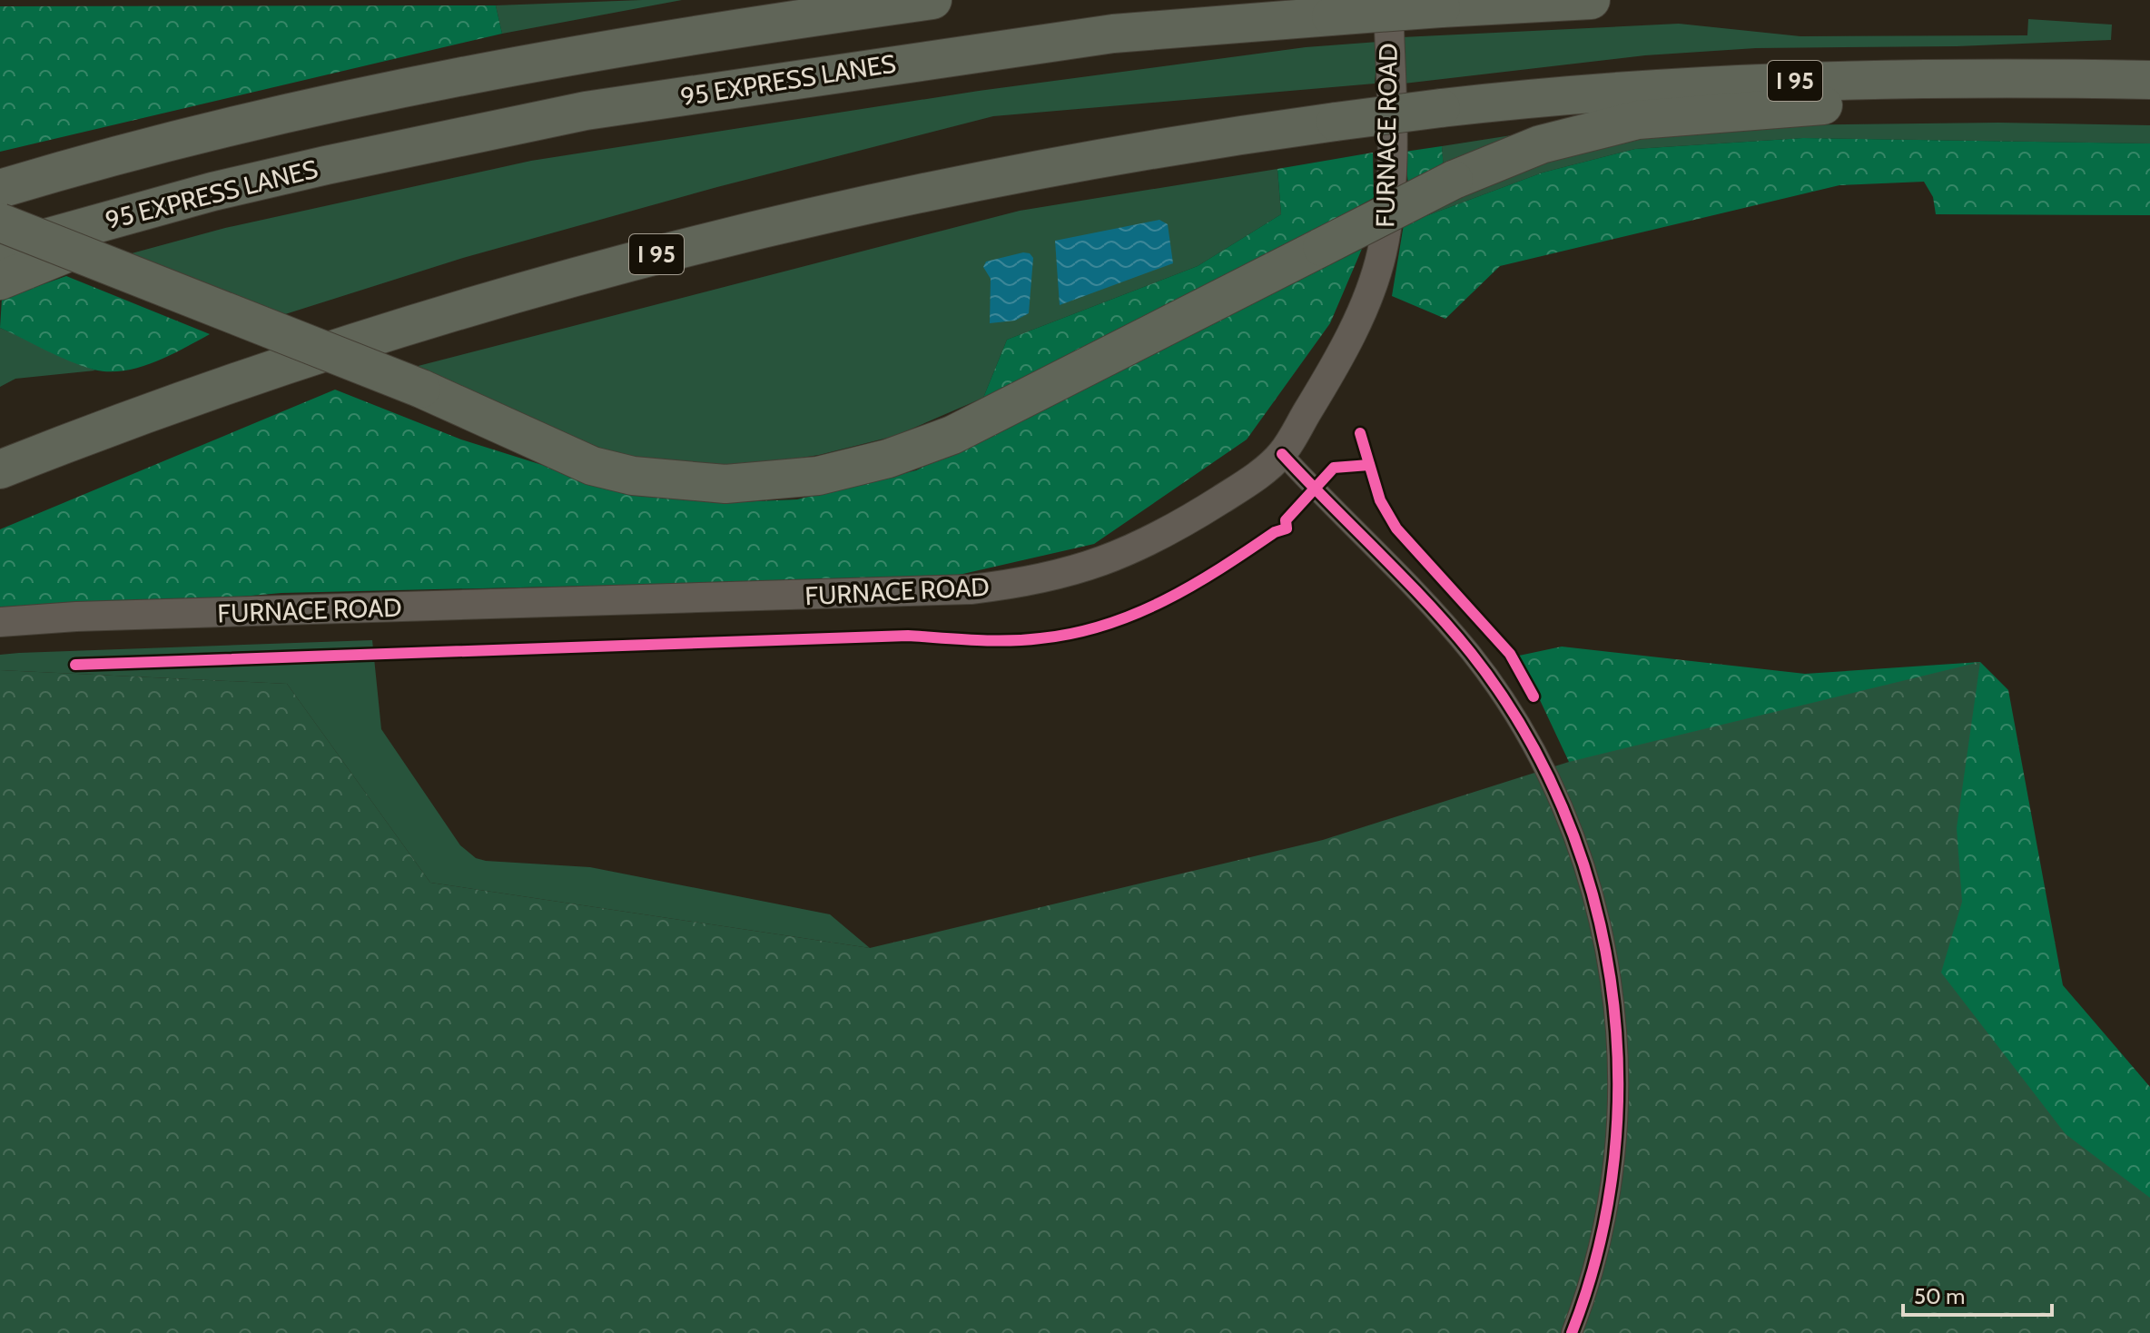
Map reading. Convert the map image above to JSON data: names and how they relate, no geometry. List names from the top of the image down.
{
  "streets": {
    "highway": ["95 EXPRESS LANES", "I 95"],
    "main road": ["FURNACE ROAD"]
  },
  "scale_bar": "50 m"
}
